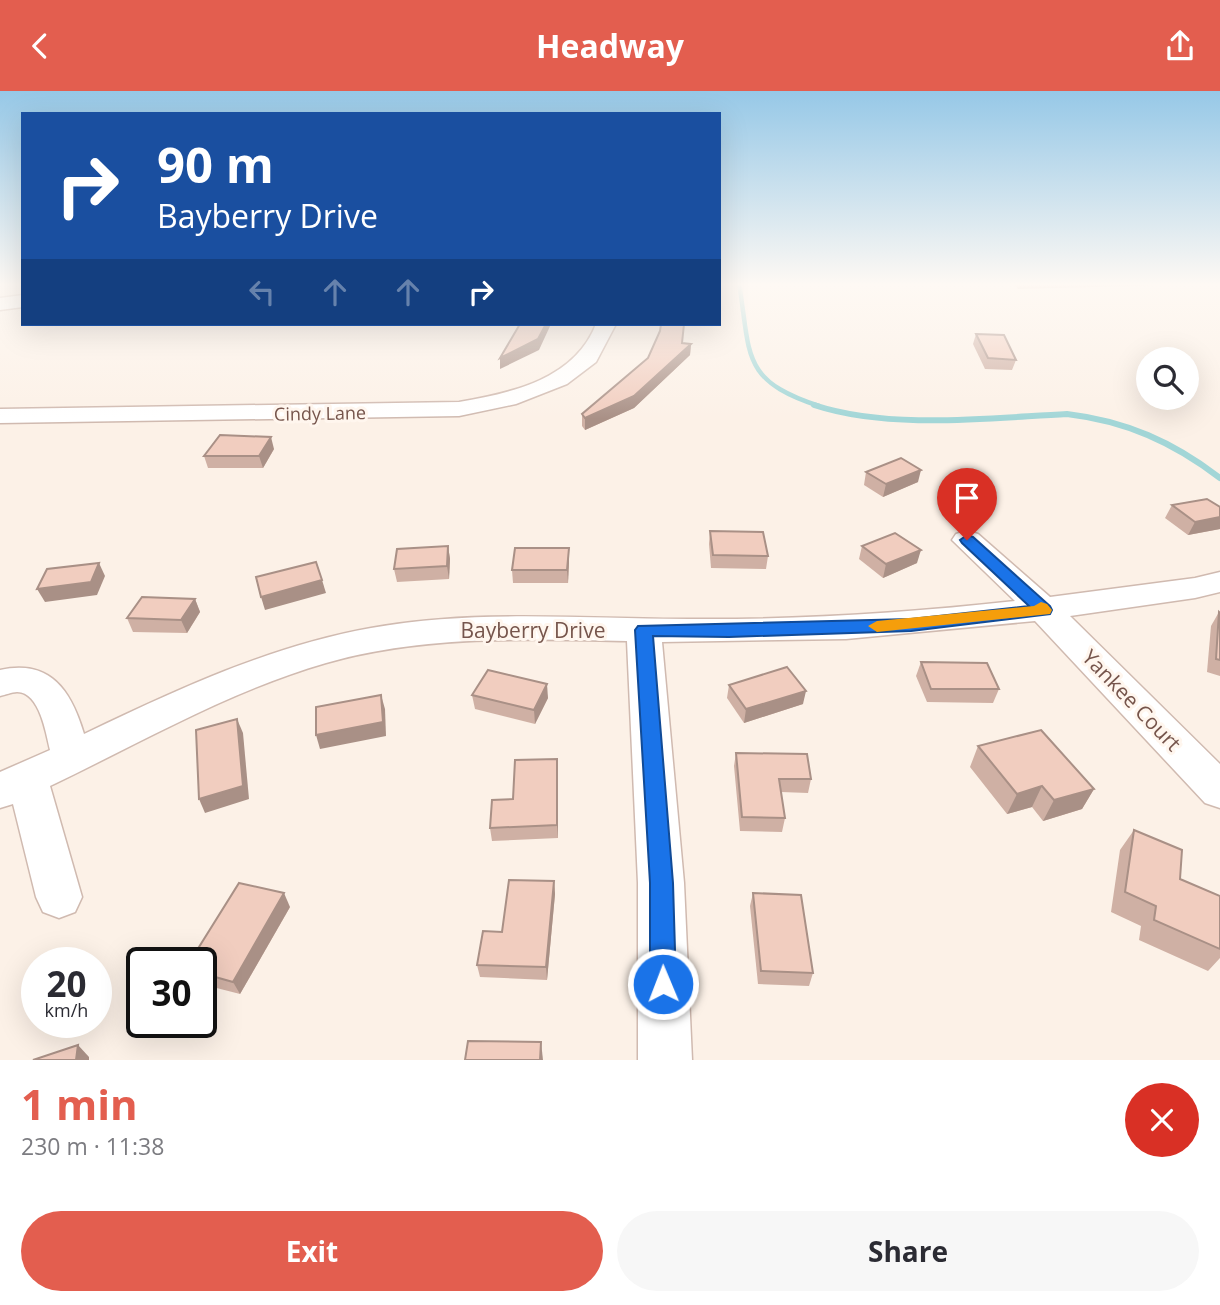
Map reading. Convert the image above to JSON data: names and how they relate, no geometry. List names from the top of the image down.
{
  "streets": {
    "street": ["Cindy Lane", "Bayberry Drive", "Yankee Court"]
  },
  "crossings": [
    ["Bayberry Drive", "Yankee Court"]
  ],
  "page": {
    "header": "Headway",
    "turn": ["90 m", "Bayberry Drive"],
    "speed": "20 km/h",
    "limit": "30",
    "heading": ["1 min", "230 m · 11:38"],
    "buttons": ["Exit", "Share"]
  }
}
